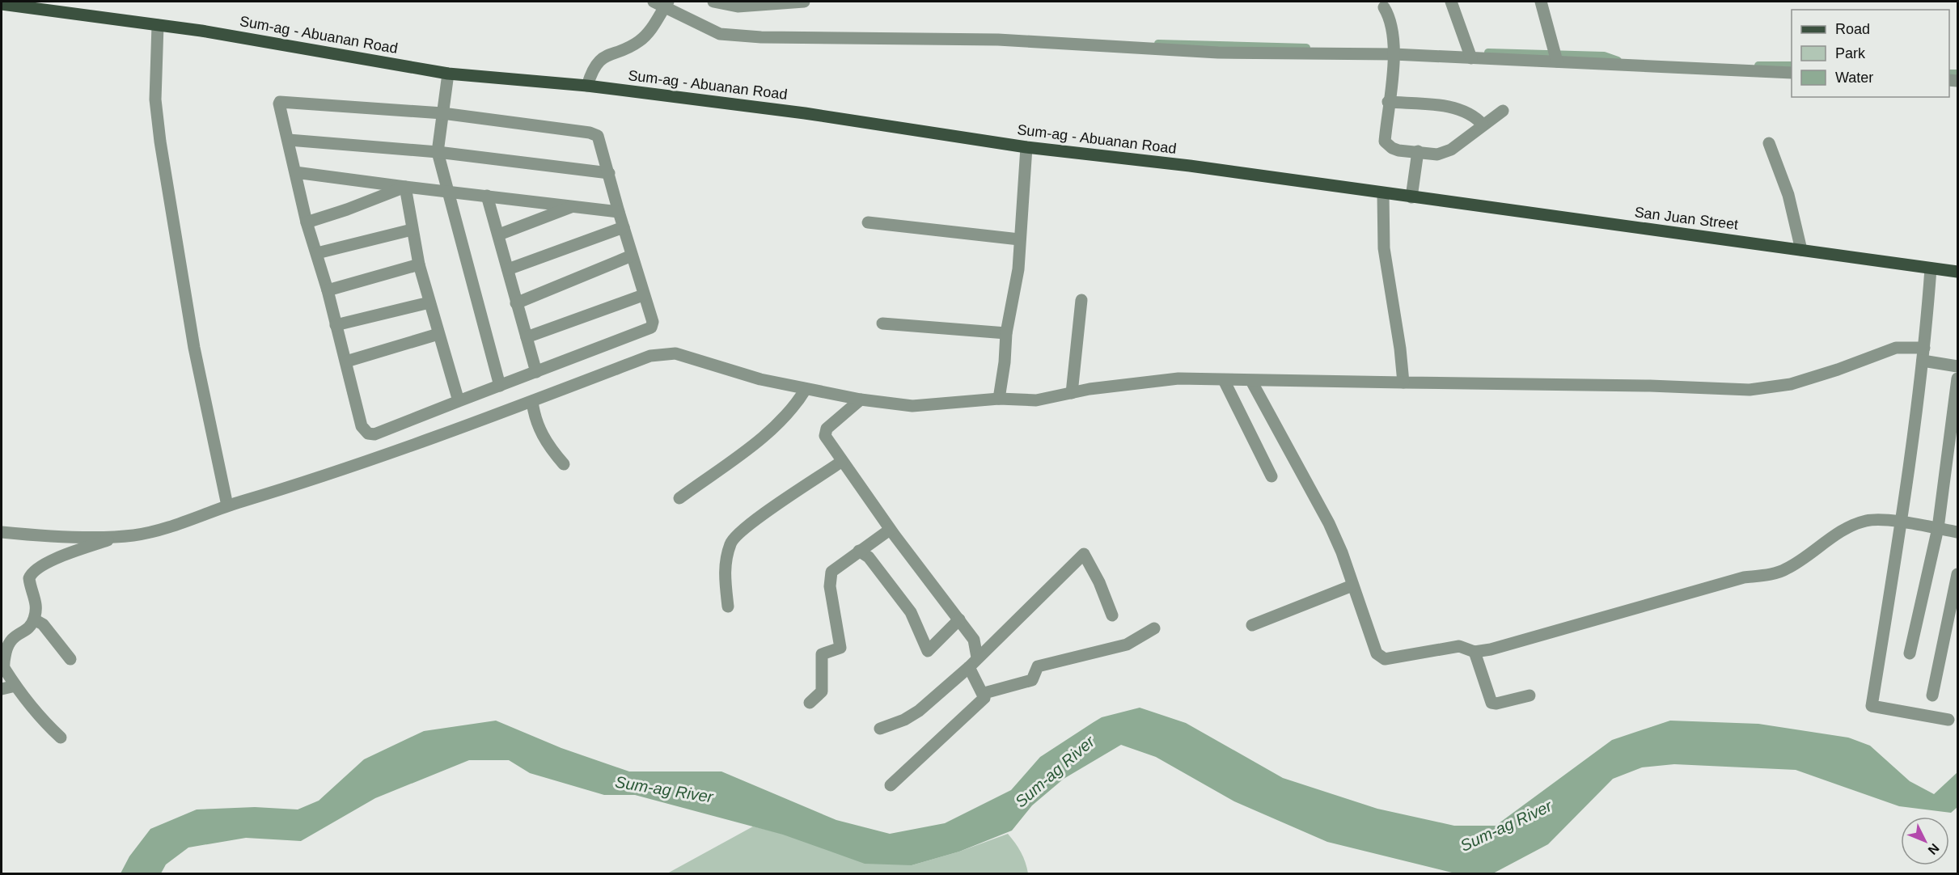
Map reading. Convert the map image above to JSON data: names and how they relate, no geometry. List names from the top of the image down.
{
  "streets": {
    "main road": ["Sum-ag - Abuanan Road", "San Juan Street"]
  },
  "crossings": [
    ["Sum-ag - Abuanan Road", "San Juan Street"]
  ],
  "water": ["Sum-ag River"],
  "legend": ["Road", "Park", "Water"],
  "north": "bottom right"
}
